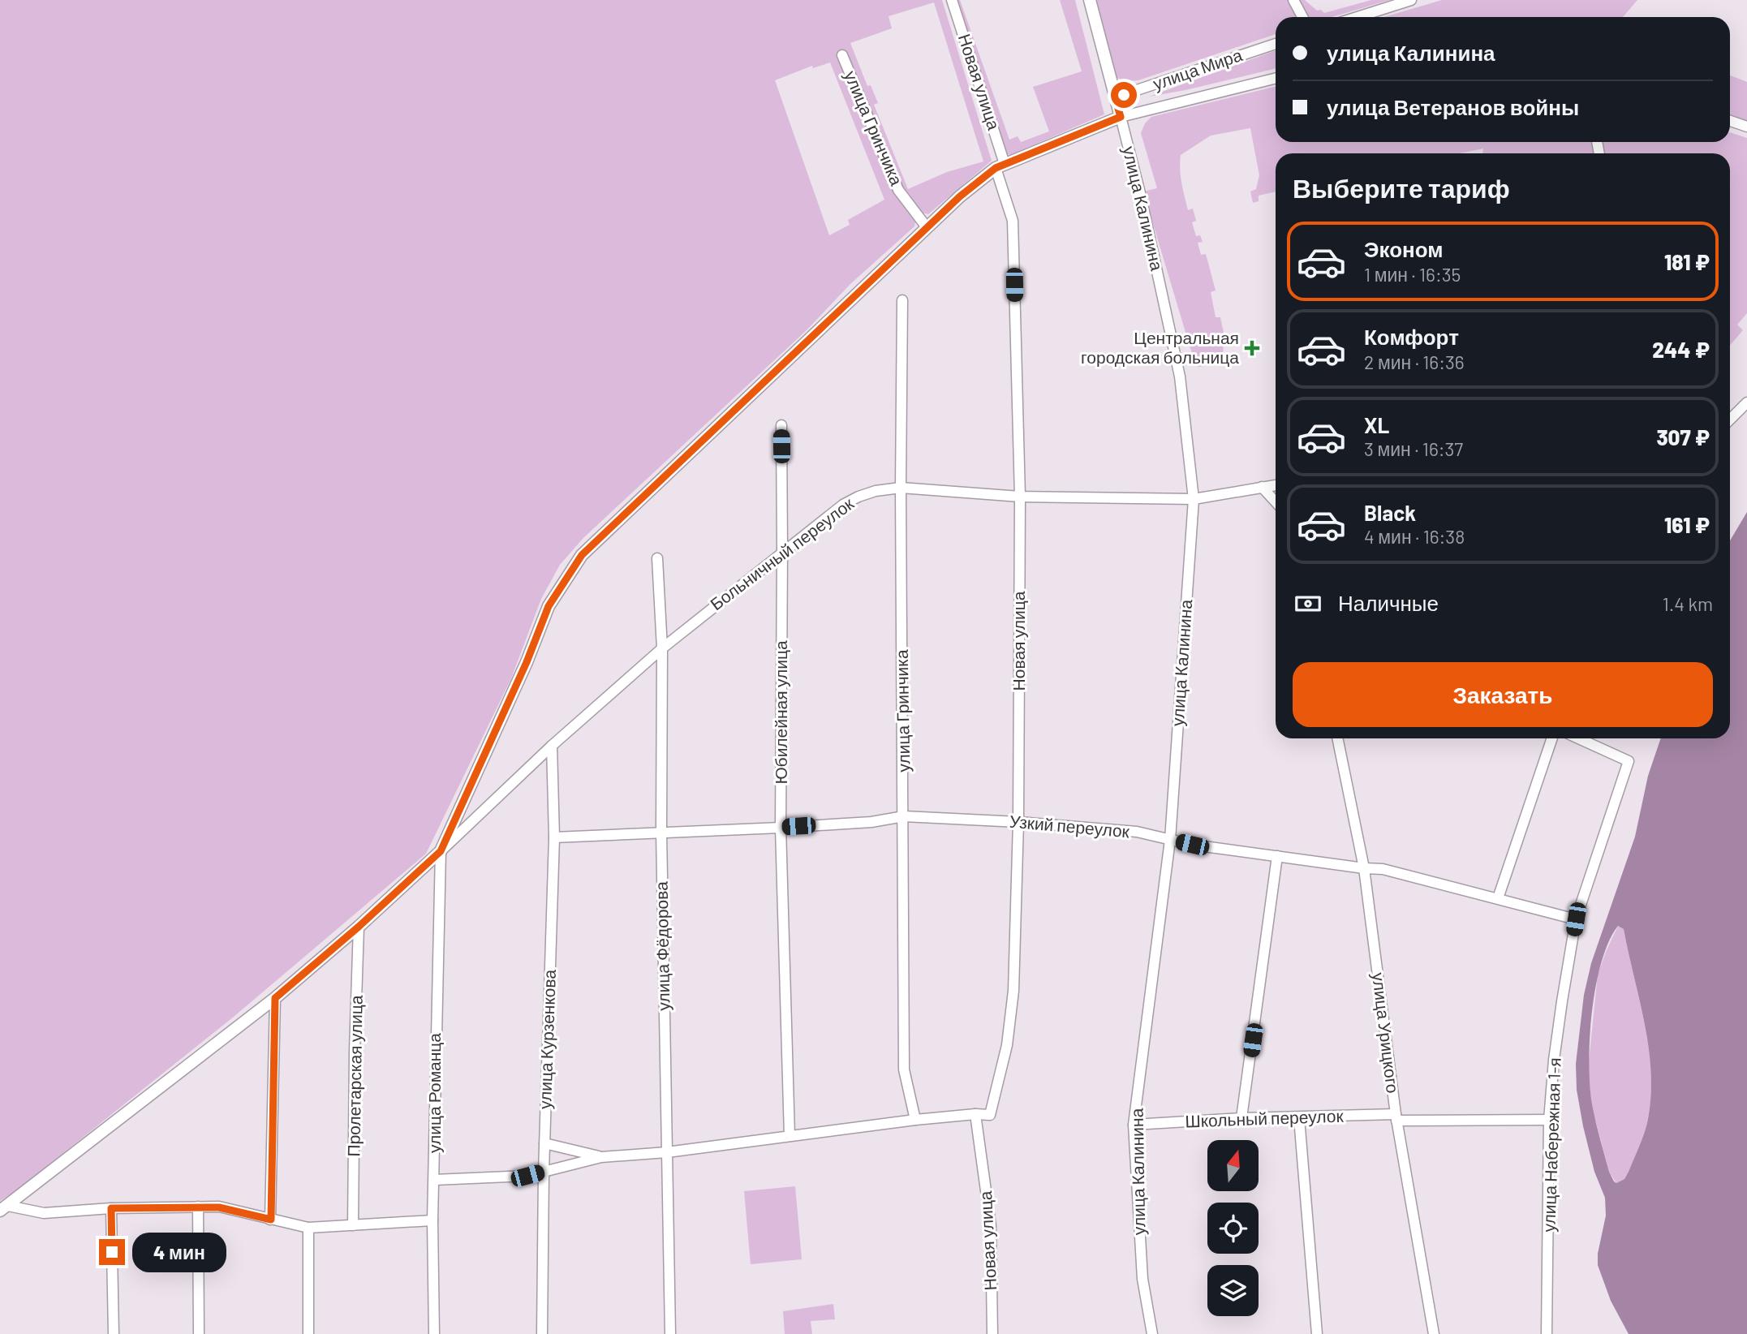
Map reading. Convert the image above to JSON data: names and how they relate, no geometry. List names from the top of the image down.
{
  "streets": {
    "street": [
      "улица Мира",
      "Новая улица",
      "улица Гринчика",
      "улица Калинина",
      "Больничный переулок",
      "Юбилейная улица",
      "Узкий переулок",
      "улица Фёдорова",
      "улица Урицкого",
      "улица Курзенкова",
      "Пролетарская улица",
      "улица Романца",
      "Школьный переулок",
      "улица Набережная 1-я"
    ]
  },
  "crossings": [
    ["улица Мира", "улица Калинина"],
    ["Новая улица", "Больничный переулок"],
    ["Новая улица", "Узкий переулок"],
    ["улица Гринчика", "Больничный переулок"],
    ["улица Гринчика", "Узкий переулок"],
    ["улица Калинина", "Больничный переулок"],
    ["улица Калинина", "Узкий переулок"],
    ["улица Калинина", "Школьный переулок"],
    ["Больничный переулок", "Юбилейная улица"],
    ["Больничный переулок", "улица Фёдорова"],
    ["Больничный переулок", "улица Курзенкова"],
    ["Больничный переулок", "улица Романца"],
    ["Юбилейная улица", "Узкий переулок"],
    ["Узкий переулок", "улица Фёдорова"],
    ["Узкий переулок", "улица Урицкого"],
    ["Узкий переулок", "улица Курзенкова"],
    ["Узкий переулок", "улица Набережная 1-я"],
    ["улица Урицкого", "Школьный переулок"],
    ["Школьный переулок", "улица Набережная 1-я"]
  ],
  "places": {
    "health": ["Центральная городская больница"]
  },
  "north": "top",
  "page": {
    "banner": ["улица Калинина", "улица Ветеранов войны"],
    "heading": "Выберите тариф",
    "list": [
      {
        "name": "Эконом",
        "note": "1 мин · 16:35",
        "value": "181 ₽"
      },
      {
        "name": "Комфорт",
        "note": "2 мин · 16:36",
        "value": "244 ₽"
      },
      {
        "name": "XL",
        "note": "3 мин · 16:37",
        "value": "307 ₽"
      },
      {
        "name": "Black",
        "note": "4 мин · 16:38",
        "value": "161 ₽"
      }
    ],
    "pay": ["Наличные", "1.4 km"],
    "buttons": "Заказать",
    "bubble": "4 мин"
  }
}
